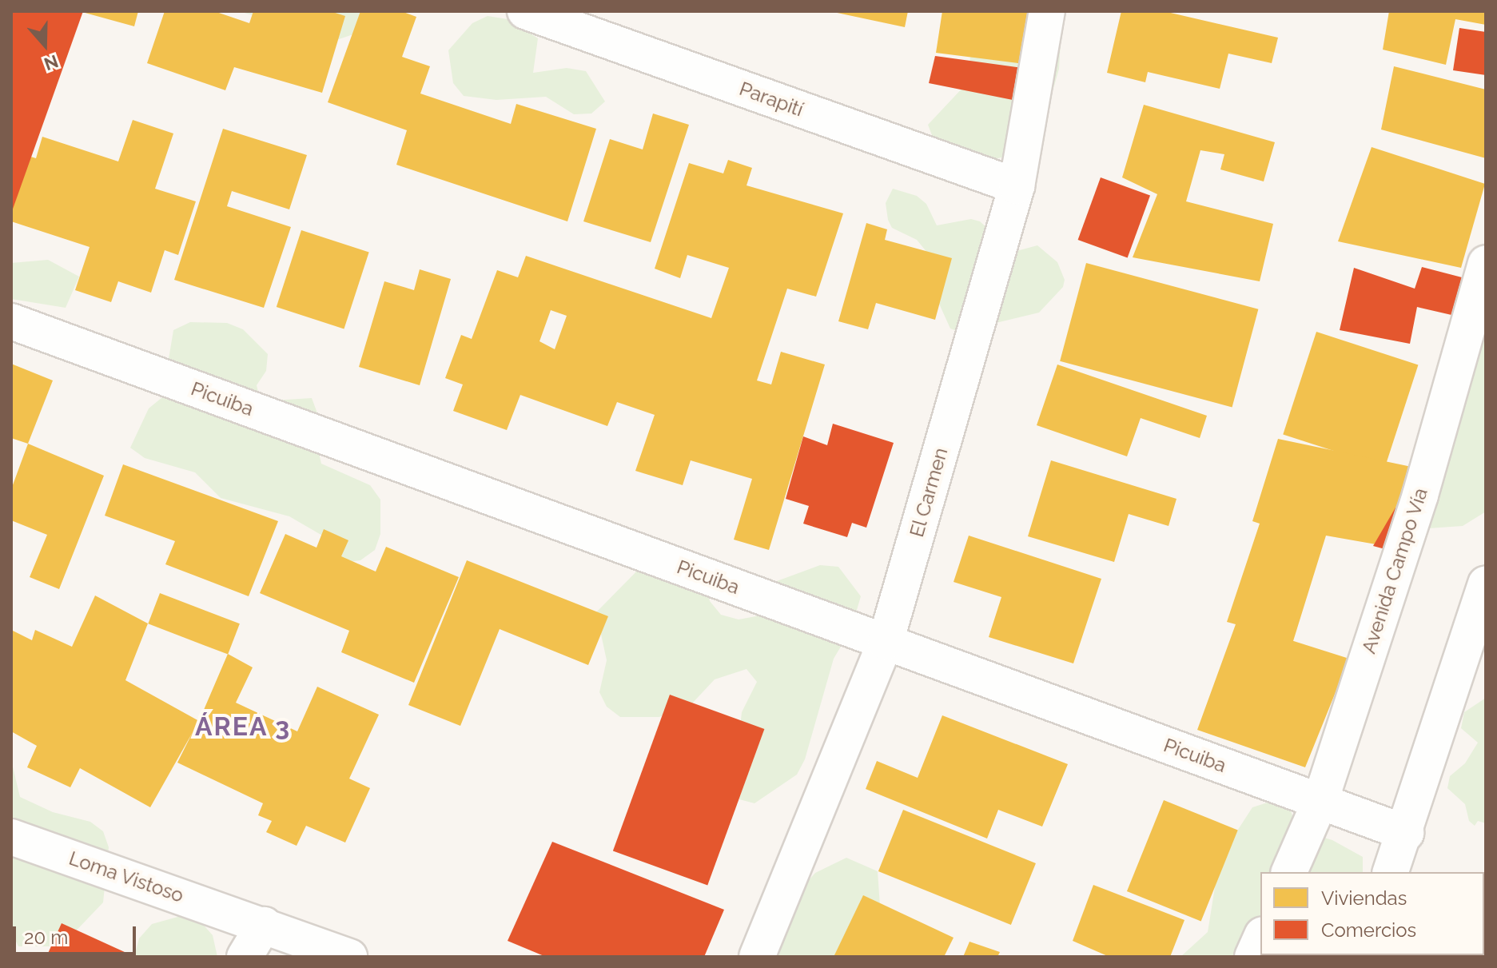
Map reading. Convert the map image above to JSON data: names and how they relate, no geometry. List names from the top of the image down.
{
  "streets": {
    "street": [
      "Parapití",
      "Picuiba",
      "El Carmen",
      "Avenida Campo Vía",
      "Loma Vistoso"
    ]
  },
  "crossings": [
    ["Parapití", "El Carmen"],
    ["Picuiba", "El Carmen"],
    ["Picuiba", "Avenida Campo Vía"]
  ],
  "districts": ["ÁREA 3"],
  "legend": ["Viviendas", "Comercios"],
  "scale_bar": "20 m",
  "north": "bottom"
}
